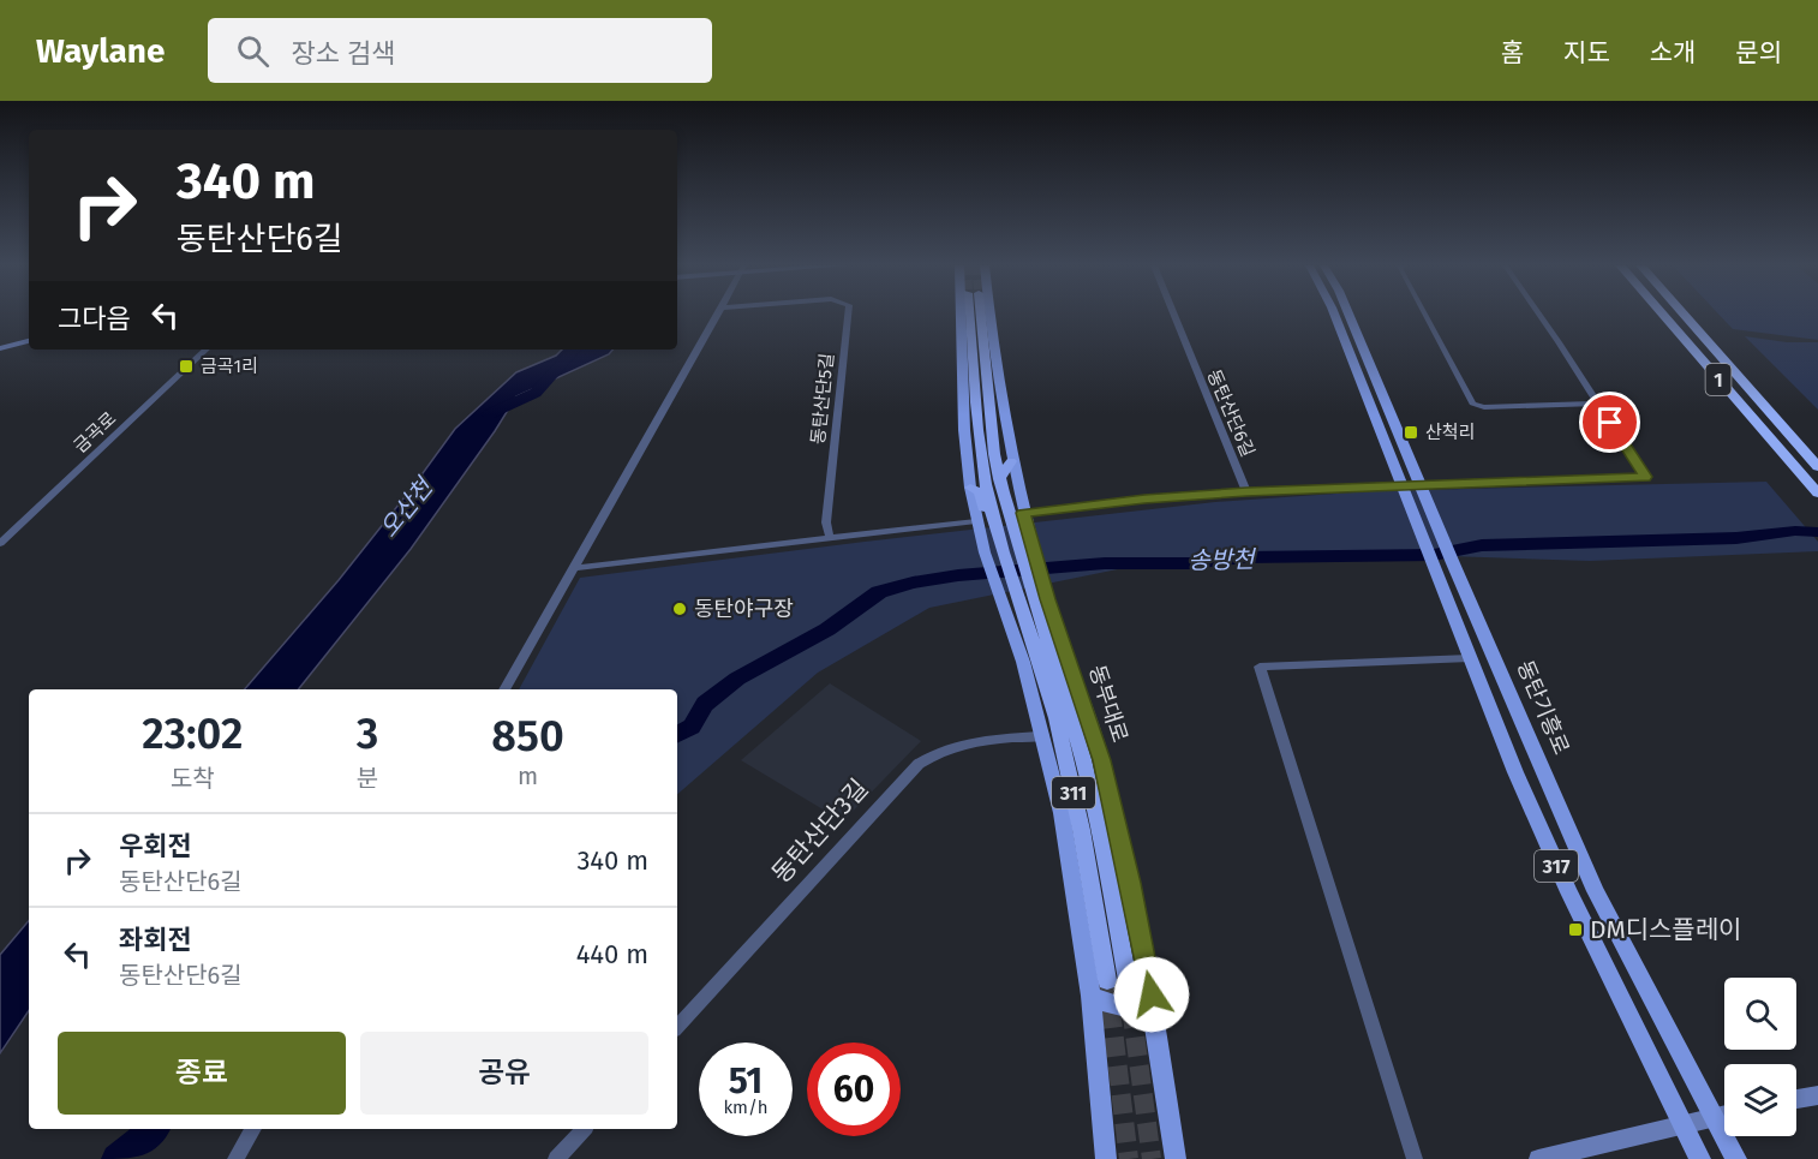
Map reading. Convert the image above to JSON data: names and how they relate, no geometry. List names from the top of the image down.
{
  "streets": {
    "highway": ["1", "동부대로", "311"],
    "main road": ["동탄기흥로", "317"],
    "street": [
      "동탄산단5길",
      "동탄산단6길",
      "금곡로",
      "동탄산단3길"
    ]
  },
  "crossings": [
    ["동탄산단6길", "동부대로"],
    ["동탄산단6길", "동탄기흥로"],
    ["동탄산단6길", "317"],
    ["동부대로", "동탄산단3길"]
  ],
  "water": ["오산천", "송방천"],
  "places": {
    "transit": ["금곡1리", "산척리", "DM디스플레이"],
    "other": ["동탄야구장"]
  },
  "page": {
    "header": "Waylane",
    "search": "장소 검색",
    "nav": [
      "홈",
      "지도",
      "소개",
      "문의"
    ],
    "turn": ["340 m", "동탄산단6길"],
    "then": "그다음",
    "eta": [
      "23:02",
      "도착",
      "3",
      "분",
      "850",
      "m"
    ],
    "list": [
      {
        "name": "우회전",
        "note": "동탄산단6길",
        "value": "340 m"
      },
      {
        "name": "좌회전",
        "note": "동탄산단6길",
        "value": "440 m"
      }
    ],
    "buttons": ["종료", "공유"],
    "speed": "51 km/h",
    "limit": "60"
  }
}
